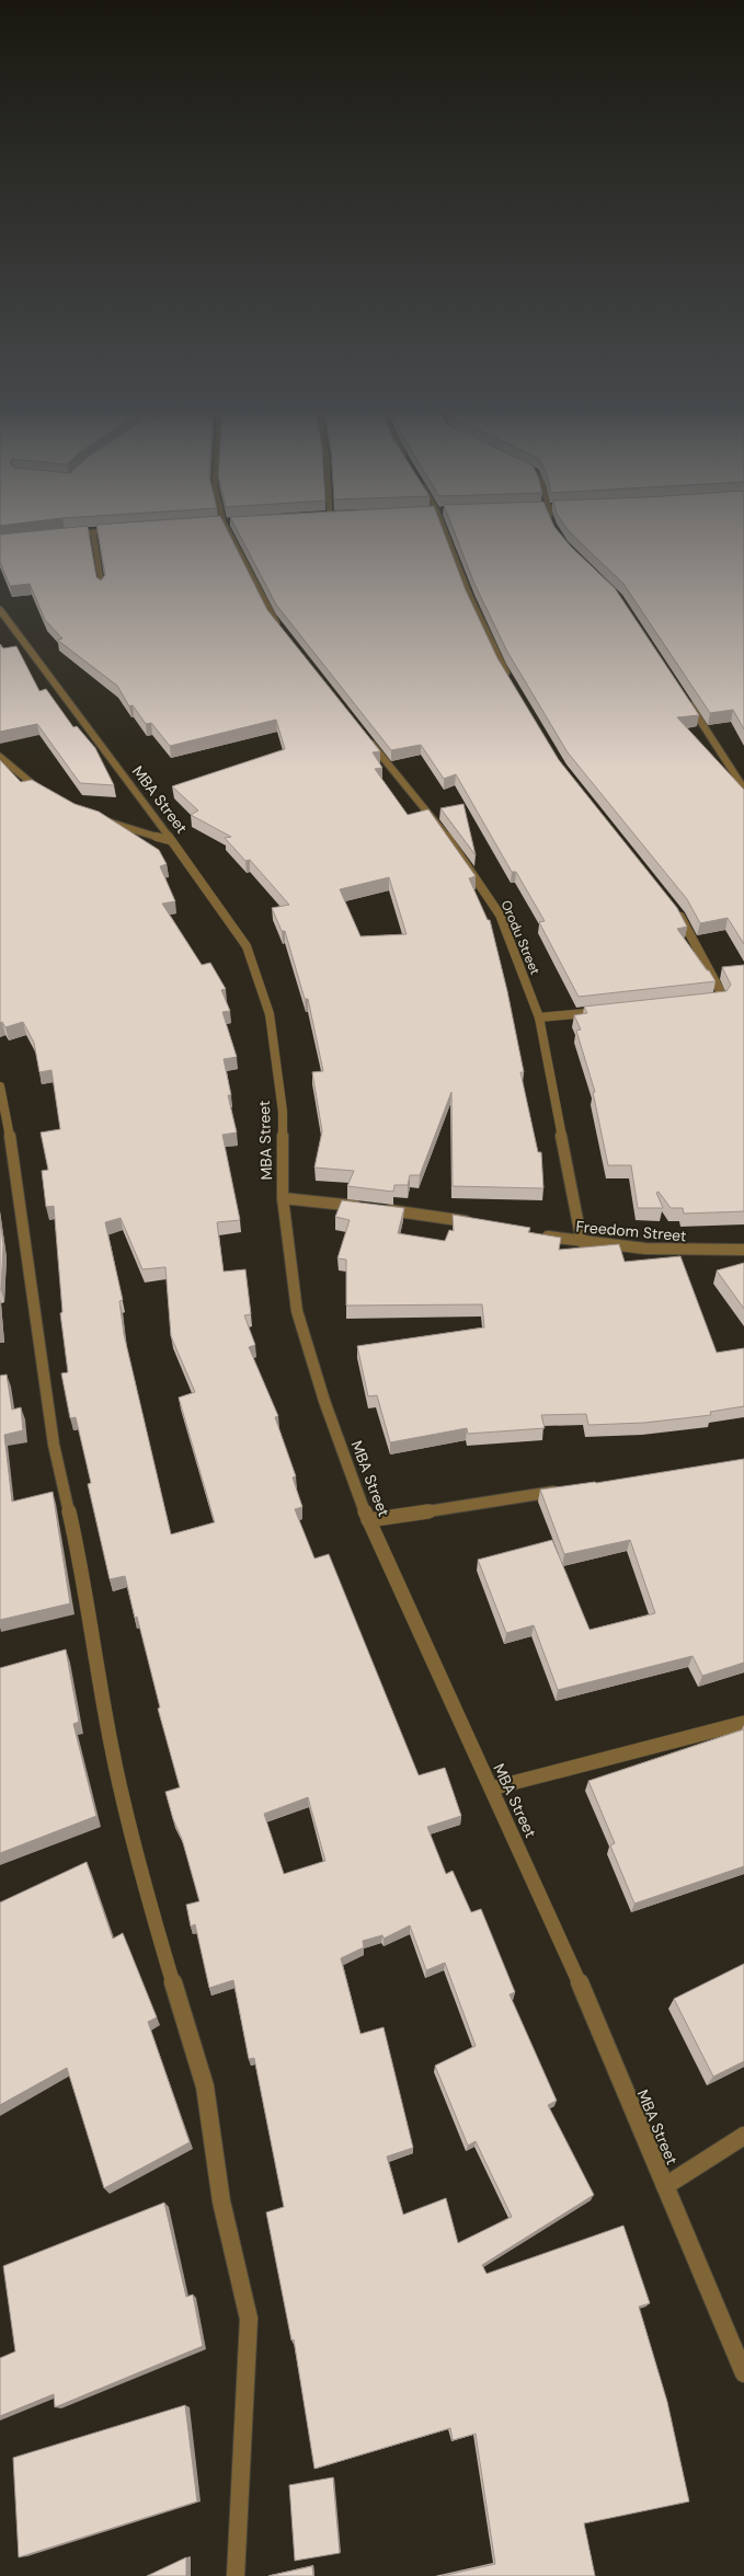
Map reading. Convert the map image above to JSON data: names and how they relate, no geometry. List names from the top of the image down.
{
  "streets": {
    "street": ["MBA Street", "Orodu Street", "Freedom Street"]
  },
  "crossings": [
    ["Orodu Street", "Freedom Street"]
  ]
}
